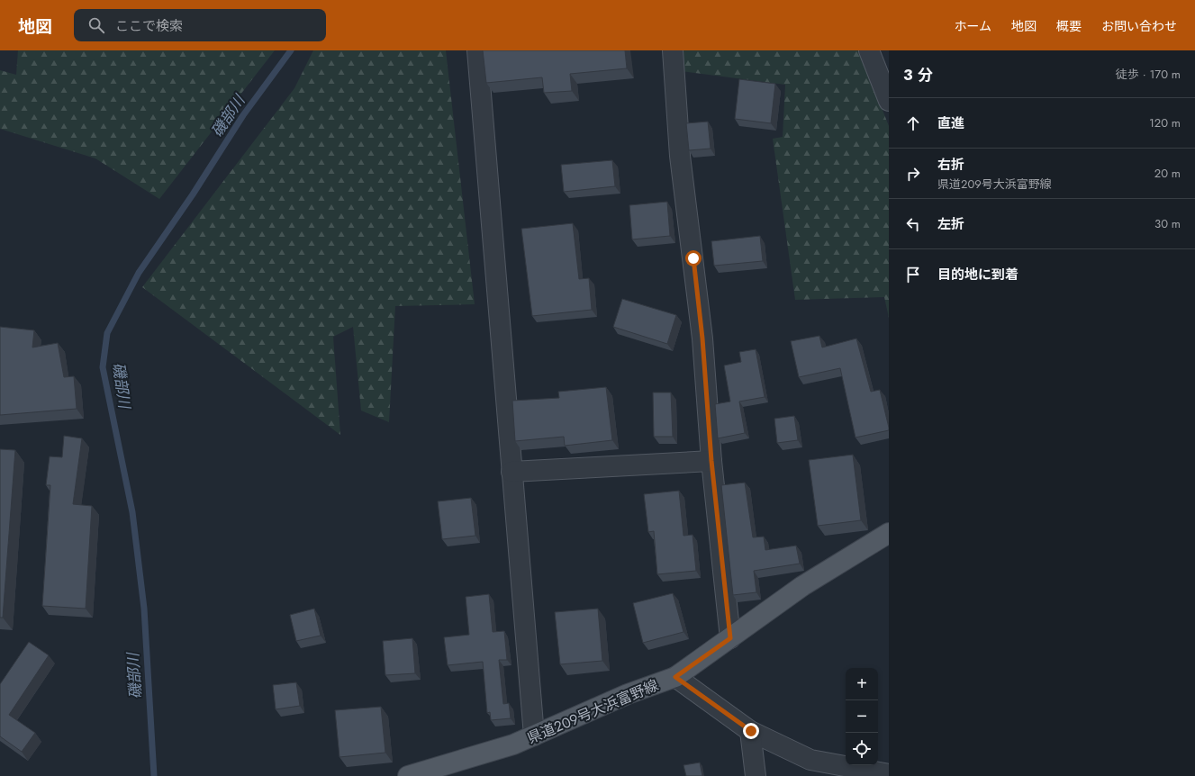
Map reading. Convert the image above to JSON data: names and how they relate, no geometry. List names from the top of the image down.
{
  "streets": {
    "main road": ["県道209号大浜富野線"]
  },
  "water": ["磯部川"],
  "page": {
    "header": "地図",
    "search": "ここで検索",
    "nav": [
      "ホーム",
      "地図",
      "概要",
      "お問い合わせ"
    ],
    "heading": ["3 分", "徒歩 · 170 m"],
    "list": [
      ["直進", "120 m"],
      ["右折", "県道209号大浜富野線", "20 m"],
      ["左折", "30 m"],
      "目的地に到着"
    ],
    "map_buttons": ["+", "−"]
  }
}
